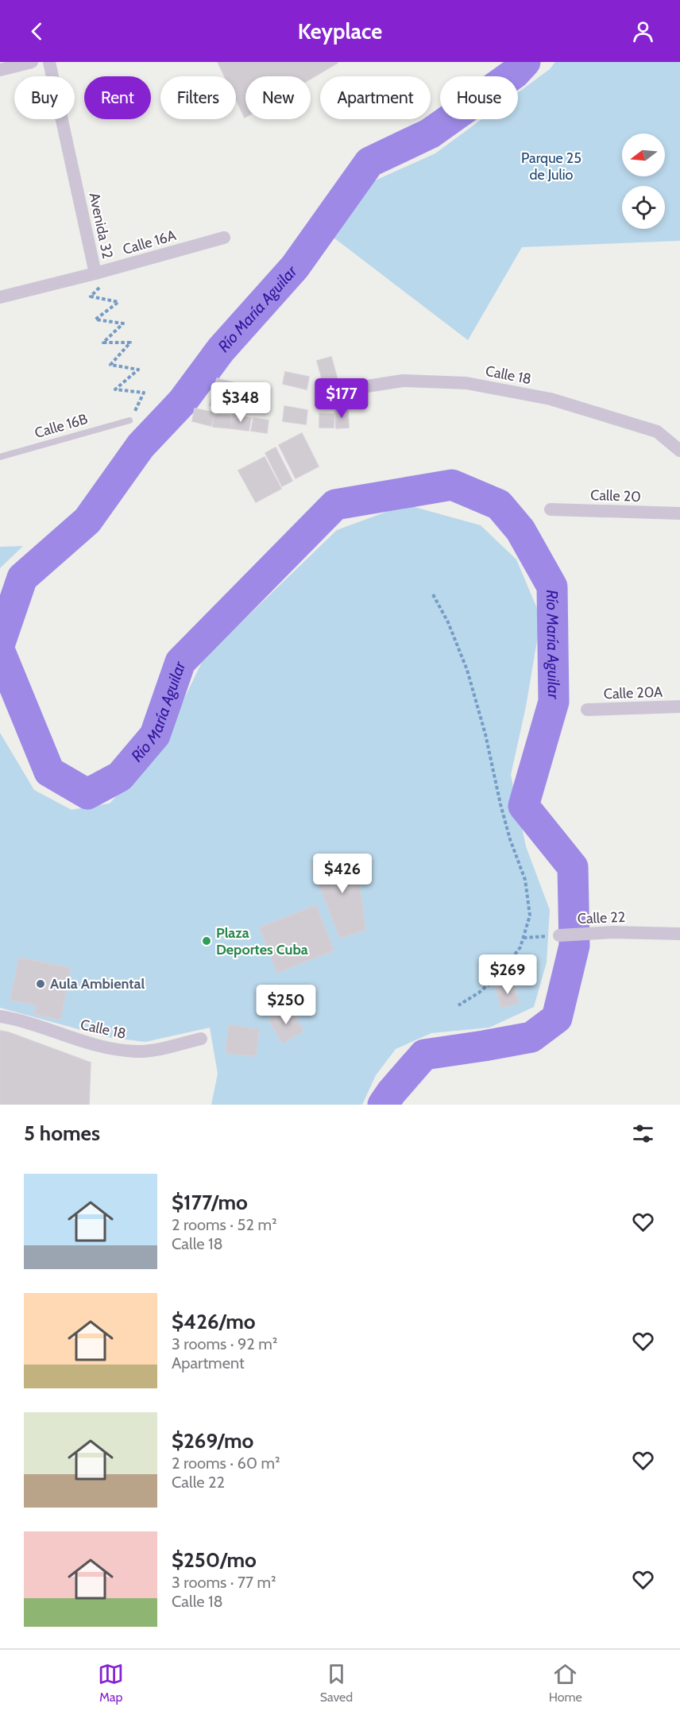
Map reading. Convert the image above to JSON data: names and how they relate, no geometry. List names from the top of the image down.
{
  "streets": {
    "street": [
      "Avenida 32",
      "Calle 16A",
      "Calle 18",
      "Calle 20",
      "Calle 20A",
      "Calle 22"
    ],
    "lane": ["Calle 16B"]
  },
  "crossings": [
    ["Avenida 32", "Calle 16A"],
    ["Avenida 32", "Calle 16B"]
  ],
  "water": ["Río María Aguilar"],
  "parks": ["Parque 25 de Julio"],
  "places": ["Plaza Deportes Cuba", "Aula Ambiental"],
  "north": "left",
  "page": {
    "header": "Keyplace",
    "chip": [
      "Buy",
      "Rent",
      "Filters",
      "New",
      "Apartment",
      "House"
    ],
    "price": [
      "$177",
      "$348",
      "$426",
      "$269",
      "$250"
    ],
    "heading": "5 homes",
    "list": [
      {
        "name": "$177/mo",
        "note": "2 rooms · 52 m² · Calle 18"
      },
      {
        "name": "$426/mo",
        "note": "3 rooms · 92 m² · Apartment"
      },
      {
        "name": "$269/mo",
        "note": "2 rooms · 60 m² · Calle 22"
      },
      {
        "name": "$250/mo",
        "note": "3 rooms · 77 m² · Calle 18"
      }
    ],
    "tabs": ["Map", "Saved", "Home"]
  }
}
